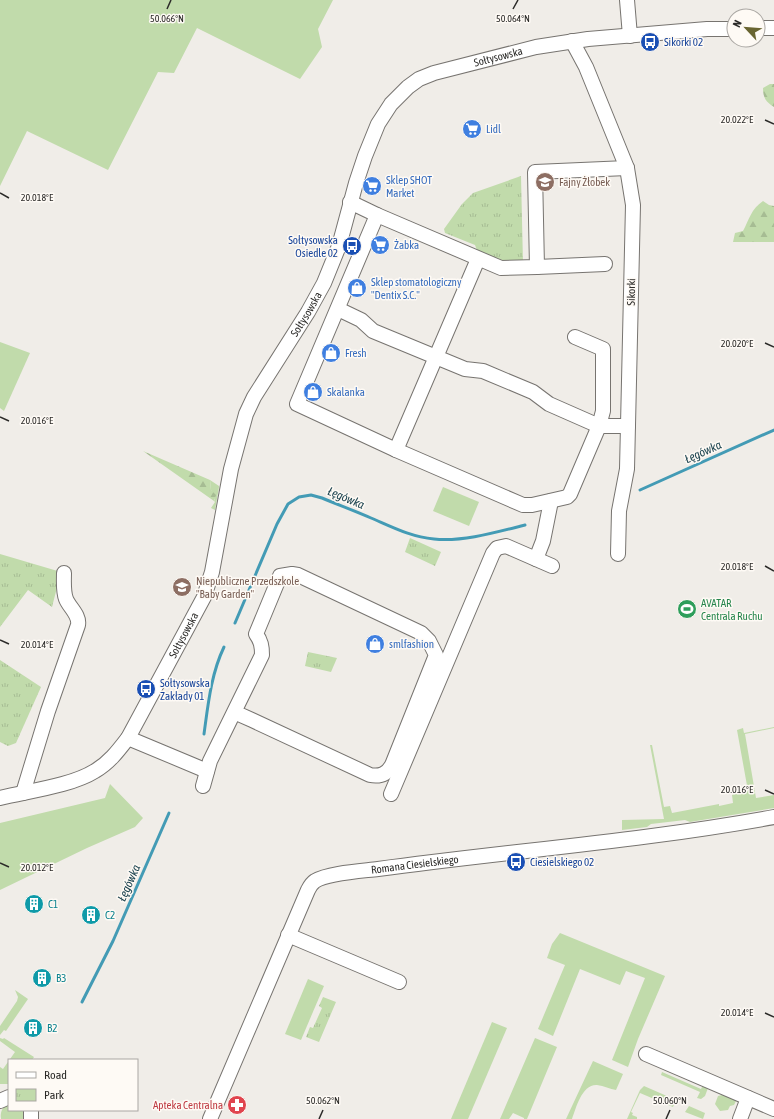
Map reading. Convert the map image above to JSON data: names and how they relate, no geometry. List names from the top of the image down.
{
  "streets": {
    "street": ["Sołtysowska", "Sikorki", "Romana Ciesielskiego"]
  },
  "crossings": [
    ["Sołtysowska", "Sikorki"]
  ],
  "water": ["Łęgówka"],
  "places": {
    "bus stop": [
      "Sikorki 02",
      "Sołtysowska Osiedle 02",
      "Sołtysowska Zakłady 01",
      "Ciesielskiego 02"
    ],
    "supermarket": ["Lidl", "Sklep SHOT Market", "Żabka"],
    "school or university": ["Fajny Żłobek", "Niepubliczne Przedszkole \"Baby Garden\""],
    "shop": [
      "Sklep stomatologiczny \"Dentix S.C.\"",
      "Fresh",
      "Skalanka",
      "smlfashion"
    ],
    "sports": ["AVATAR Centrala Ruchu"],
    "building": [
      "C1",
      "C2",
      "B3",
      "B2"
    ],
    "pharmacy": ["Apteka Centralna"]
  },
  "legend": ["Road", "Park"],
  "north": "top left",
  "coordinates": [
    "50.066°N",
    "50.064°N",
    "20.022°E",
    "20.018°E",
    "20.020°E",
    "20.016°E",
    "20.014°E",
    "20.012°E",
    "50.062°N",
    "50.060°N"
  ]
}
